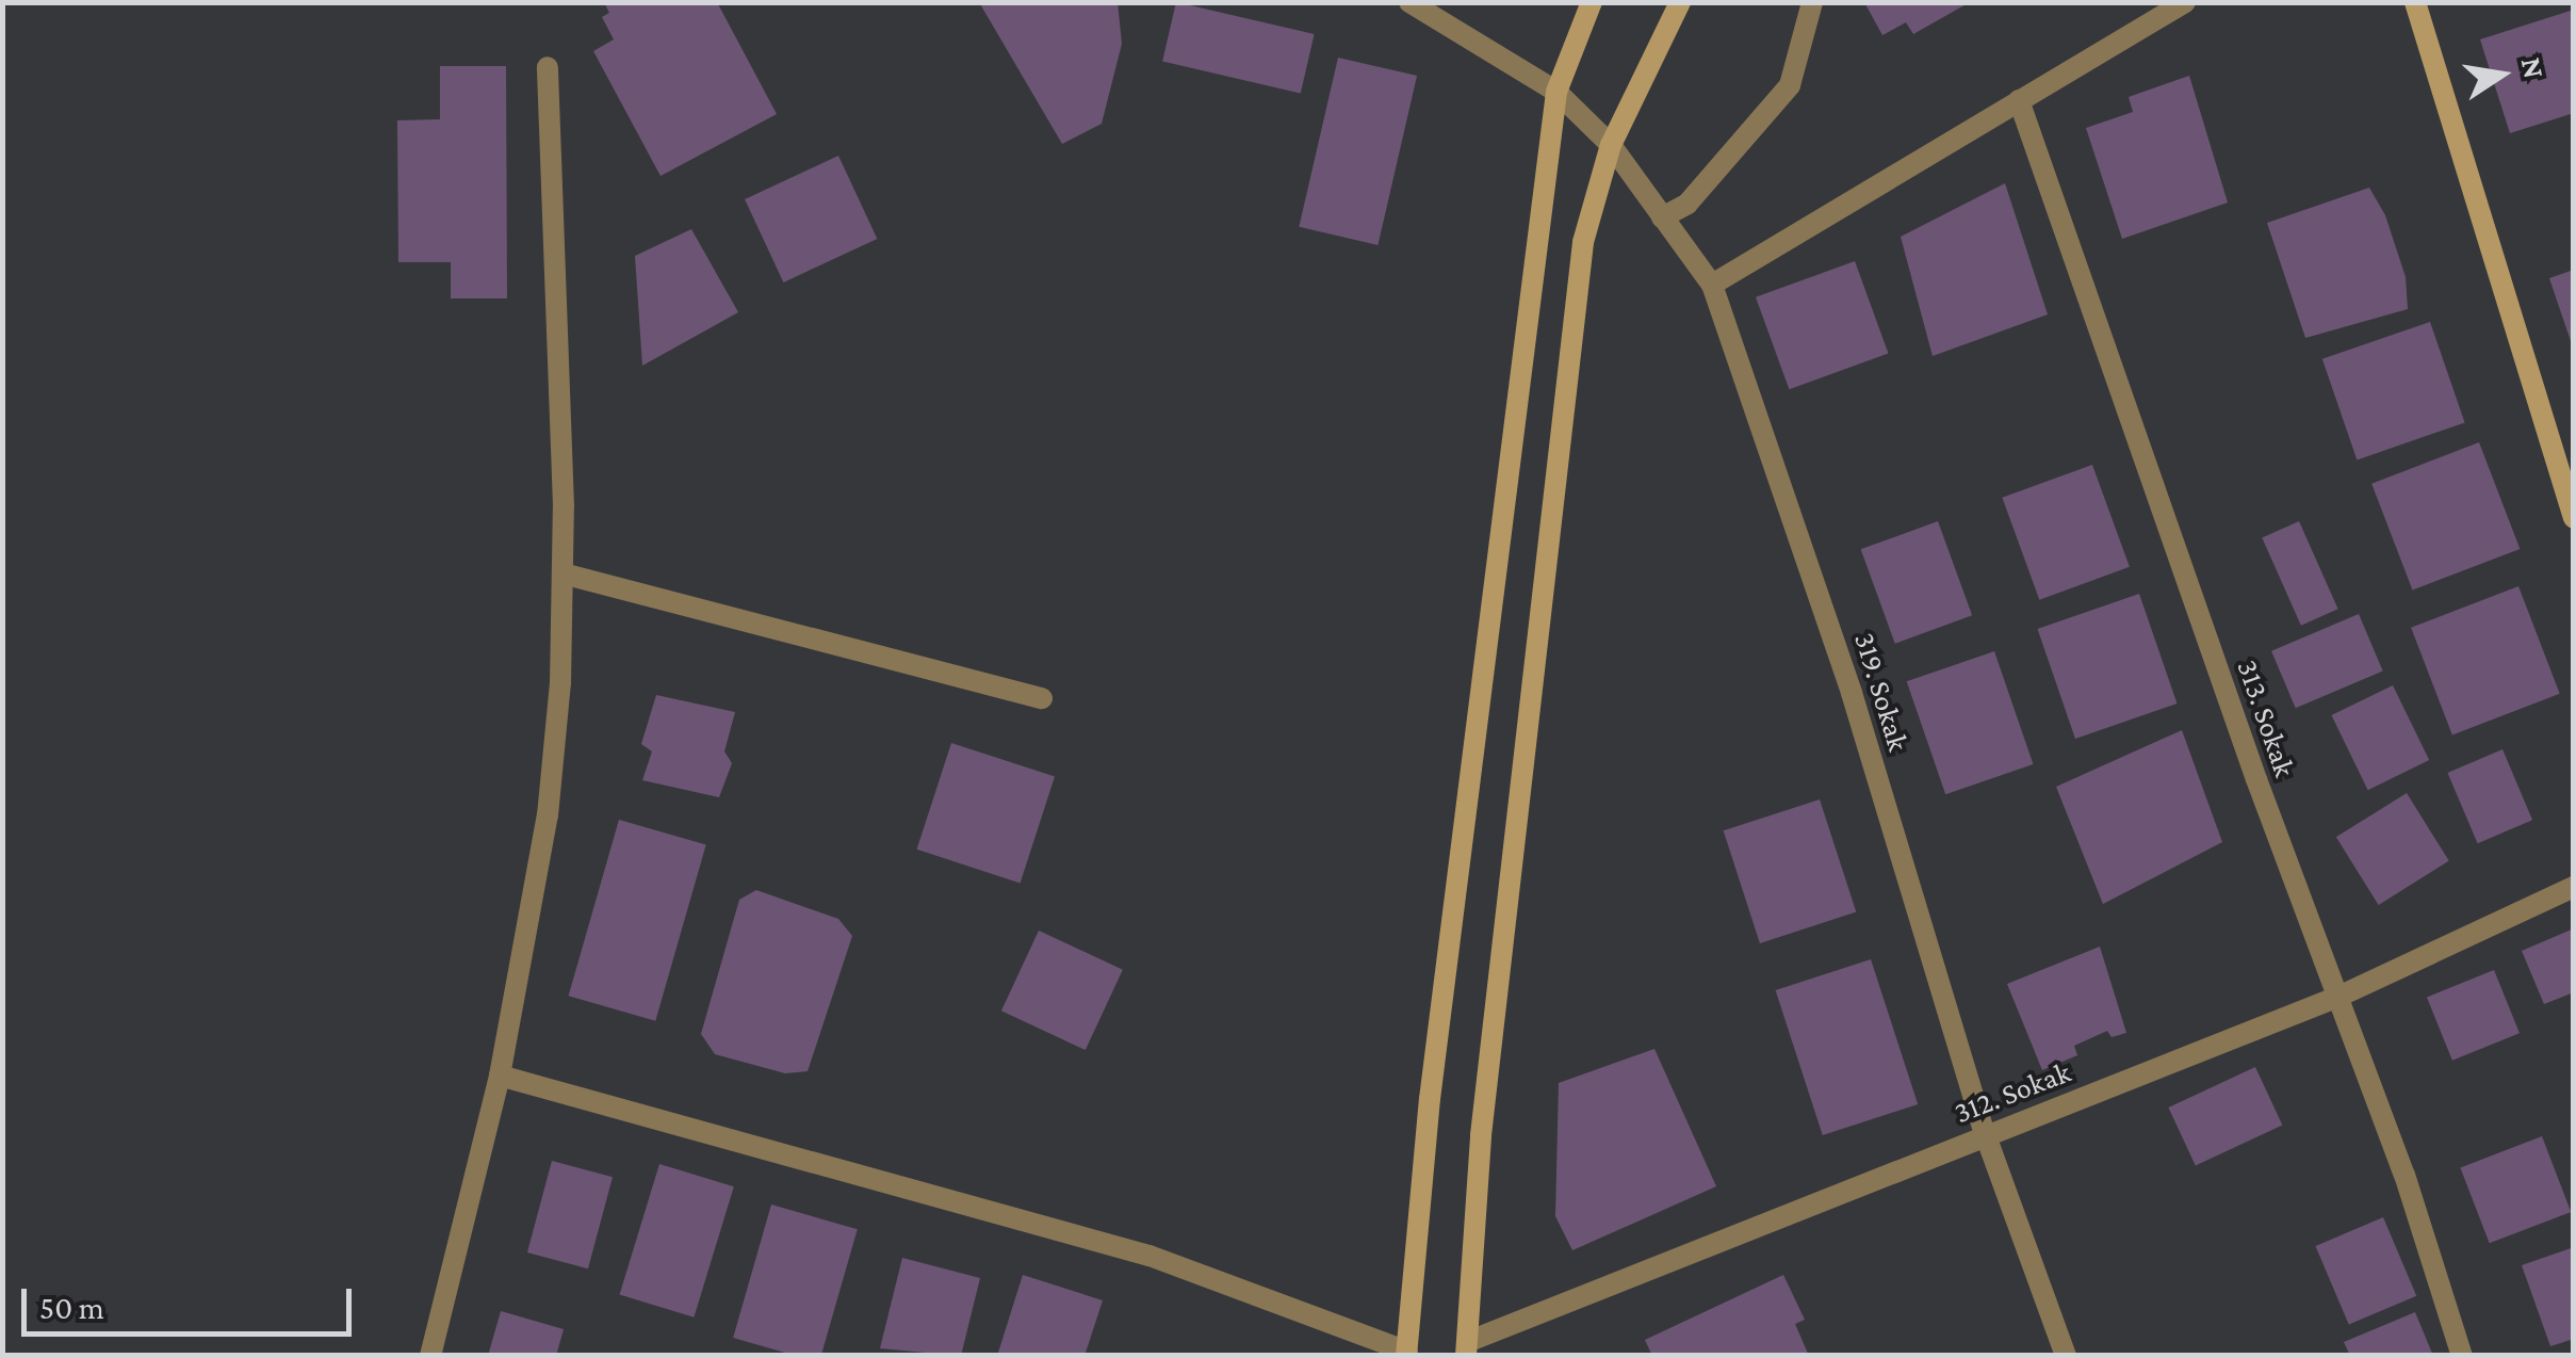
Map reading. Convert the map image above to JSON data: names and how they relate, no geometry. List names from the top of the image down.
{
  "streets": {
    "street": ["319. Sokak", "313. Sokak", "312. Sokak"]
  },
  "crossings": [
    ["319. Sokak", "312. Sokak"],
    ["313. Sokak", "312. Sokak"]
  ],
  "scale_bar": "50 m",
  "north": "right"
}
